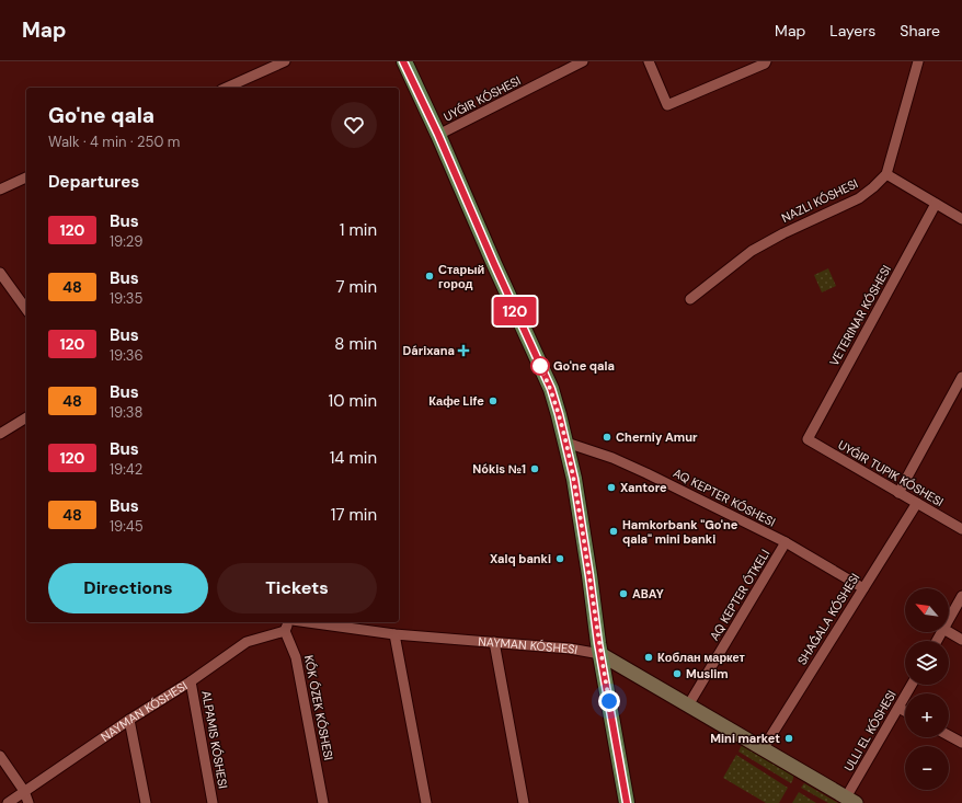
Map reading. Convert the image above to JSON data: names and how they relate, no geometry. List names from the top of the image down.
{
  "streets": {
    "main road": ["NAYMAN KÓSHESI"],
    "street": [
      "VETERINAR KÓSHESI",
      "AQ KEPTER KÓSHESI",
      "AQ KEPTER ÓTKELI",
      "SHAǴALA KÓSHESI",
      "KÓK ÓZEK KÓSHESI"
    ]
  },
  "crossings": [
    ["AQ KEPTER KÓSHESI", "AQ KEPTER ÓTKELI"],
    ["AQ KEPTER KÓSHESI", "SHAǴALA KÓSHESI"],
    ["AQ KEPTER ÓTKELI", "NAYMAN KÓSHESI"],
    ["SHAǴALA KÓSHESI", "NAYMAN KÓSHESI"],
    ["NAYMAN KÓSHESI", "KÓK ÓZEK KÓSHESI"]
  ],
  "places": {
    "other": [
      "Старый город",
      "Go'ne qala",
      "Кафе Life",
      "Cherniy Amur",
      "Nókis №1",
      "Xantore",
      "Hamkorbank \"Go'ne qala\" mini banki",
      "Xalq banki",
      "ABAY",
      "Коблан маркет",
      "Muslim",
      "Mini market"
    ],
    "health": ["Dárixana"]
  },
  "lines": ["bus line 120"],
  "north": "top left",
  "page": {
    "header": "Map",
    "nav": ["Map", "Layers", "Share"],
    "on_map": "120",
    "heading": [
      ["Go'ne qala", "Walk · 4 min · 250 m"],
      "Departures"
    ],
    "list": [
      {
        "mark": "120",
        "name": "Bus",
        "note": "19:29",
        "value": "1 min"
      },
      {
        "mark": "48",
        "name": "Bus",
        "note": "19:35",
        "value": "7 min"
      },
      {
        "mark": "120",
        "name": "Bus",
        "note": "19:36",
        "value": "8 min"
      },
      {
        "mark": "48",
        "name": "Bus",
        "note": "19:38",
        "value": "10 min"
      },
      {
        "mark": "120",
        "name": "Bus",
        "note": "19:42",
        "value": "14 min"
      },
      {
        "mark": "48",
        "name": "Bus",
        "note": "19:45",
        "value": "17 min"
      }
    ],
    "buttons": ["Directions", "Tickets"],
    "map_buttons": ["+", "−"]
  }
}
